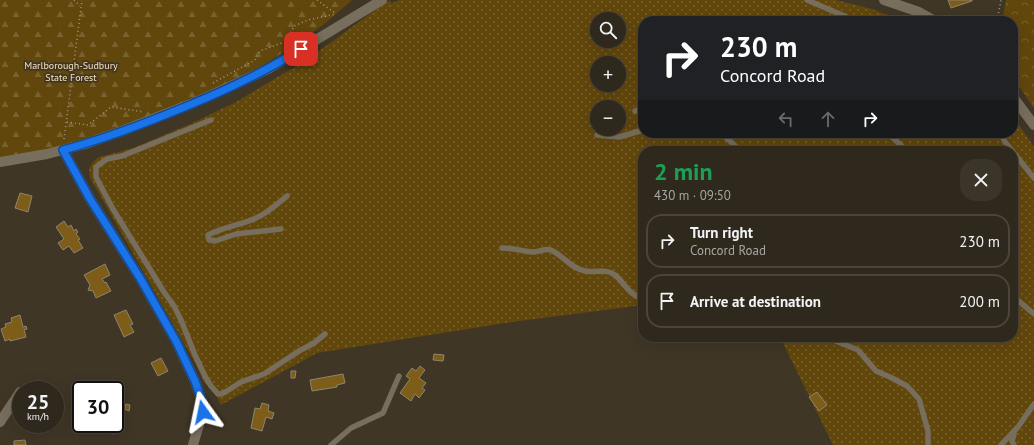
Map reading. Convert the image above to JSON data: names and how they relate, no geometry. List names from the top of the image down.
{
  "parks": ["Marlborough-Sudbury State Forest"],
  "page": {
    "map_buttons": ["+", "−"],
    "turn": ["230 m", "Concord Road"],
    "heading": ["2 min", "430 m · 09:50"],
    "list": [
      {
        "name": "Turn right",
        "note": "Concord Road",
        "value": "230 m"
      },
      {
        "name": "Arrive at destination",
        "value": "200 m"
      }
    ],
    "speed": "25 km/h",
    "limit": "30"
  }
}
